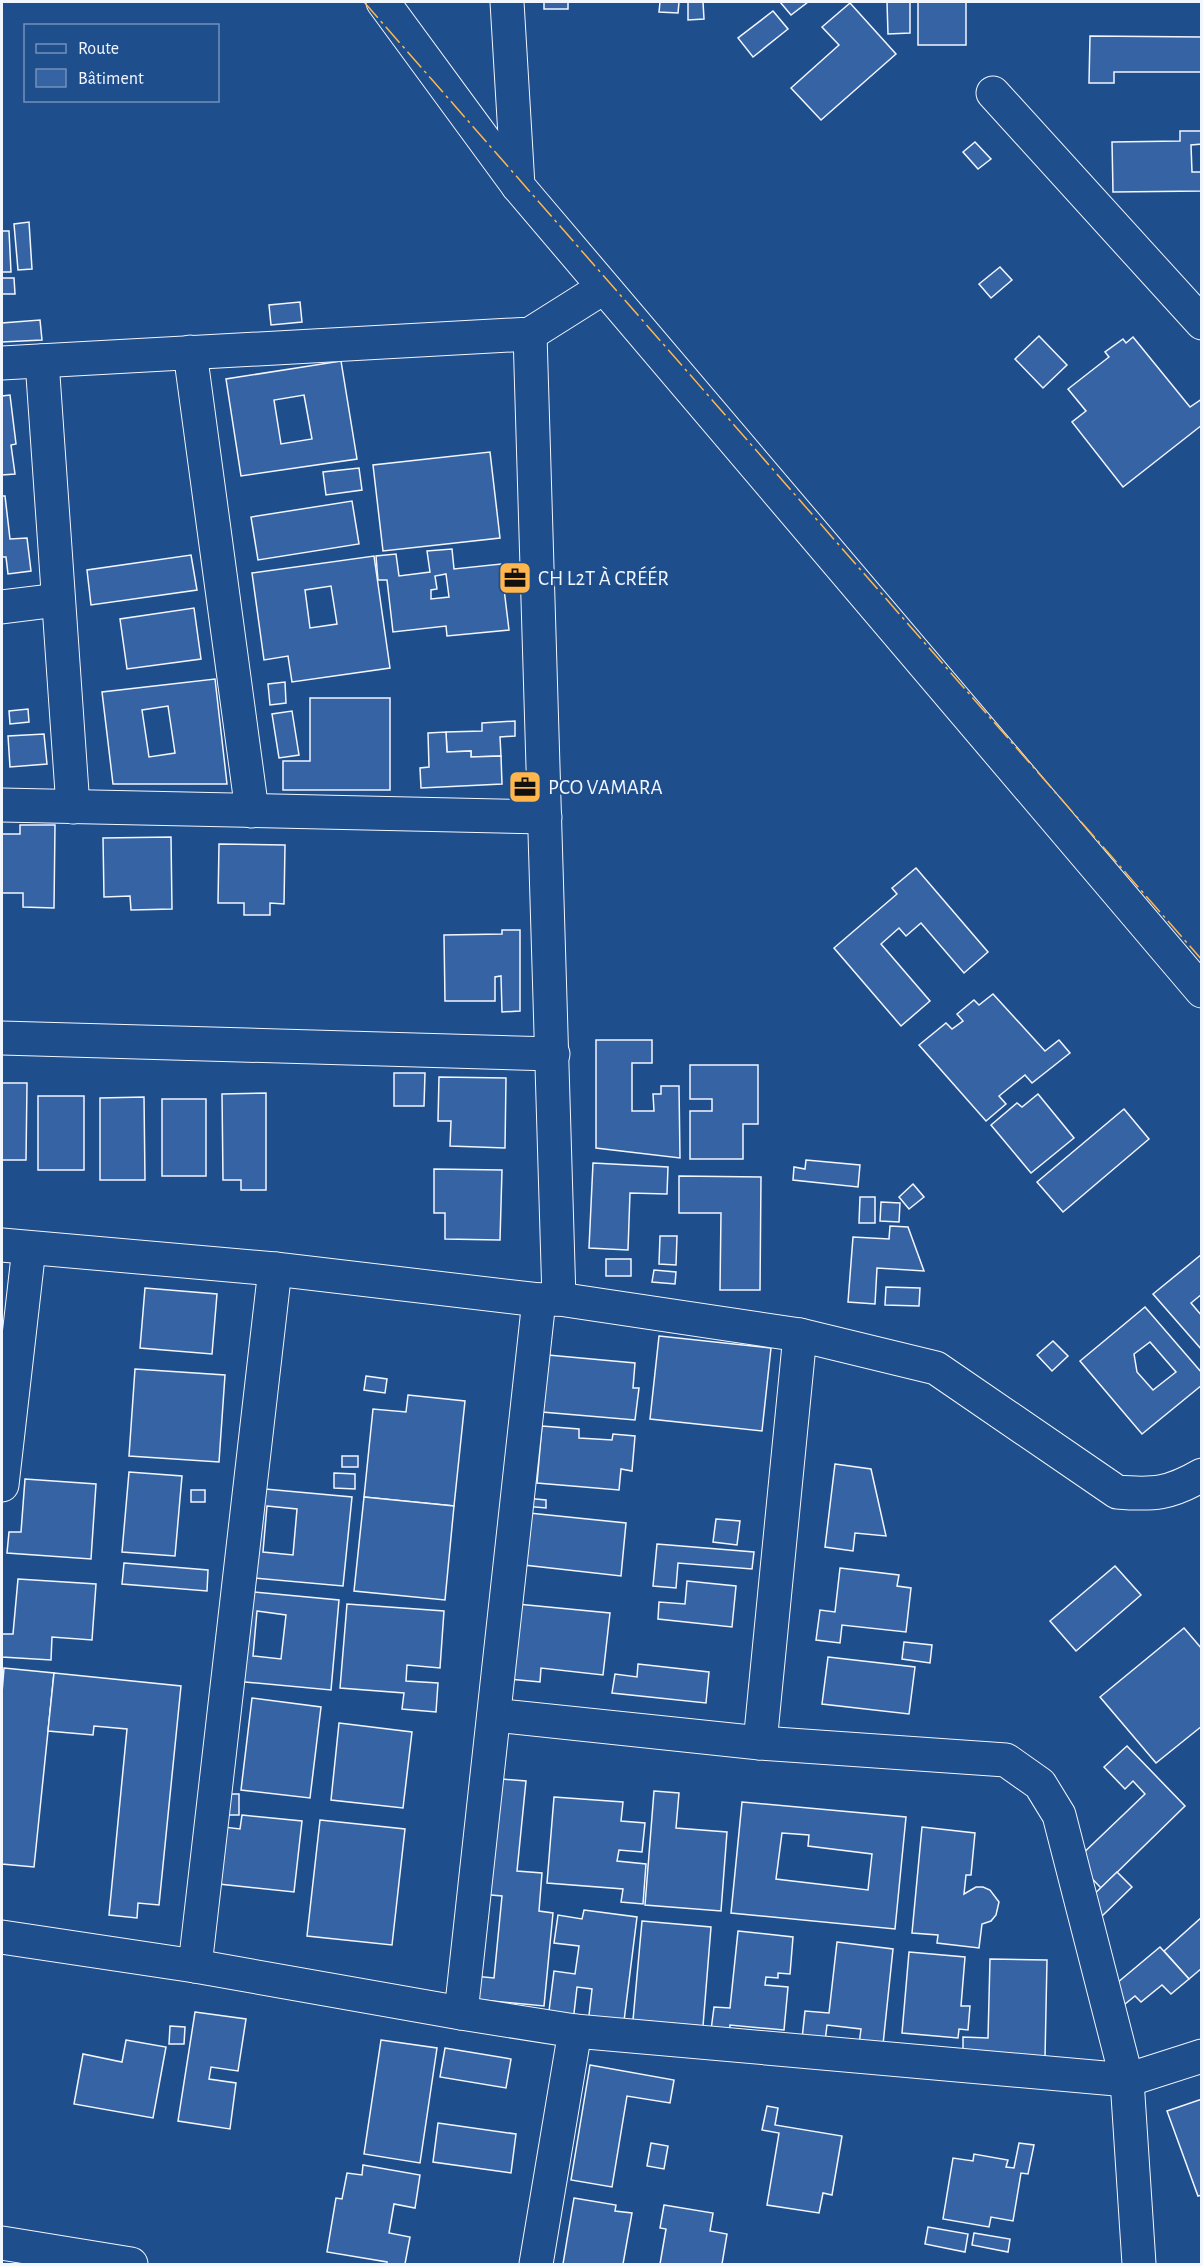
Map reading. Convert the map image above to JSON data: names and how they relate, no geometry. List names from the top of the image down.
{
  "places": {
    "office": ["CH L2T À CRÉÉR", "PCO VAMARA"]
  },
  "legend": ["Route", "Bâtiment"]
}
